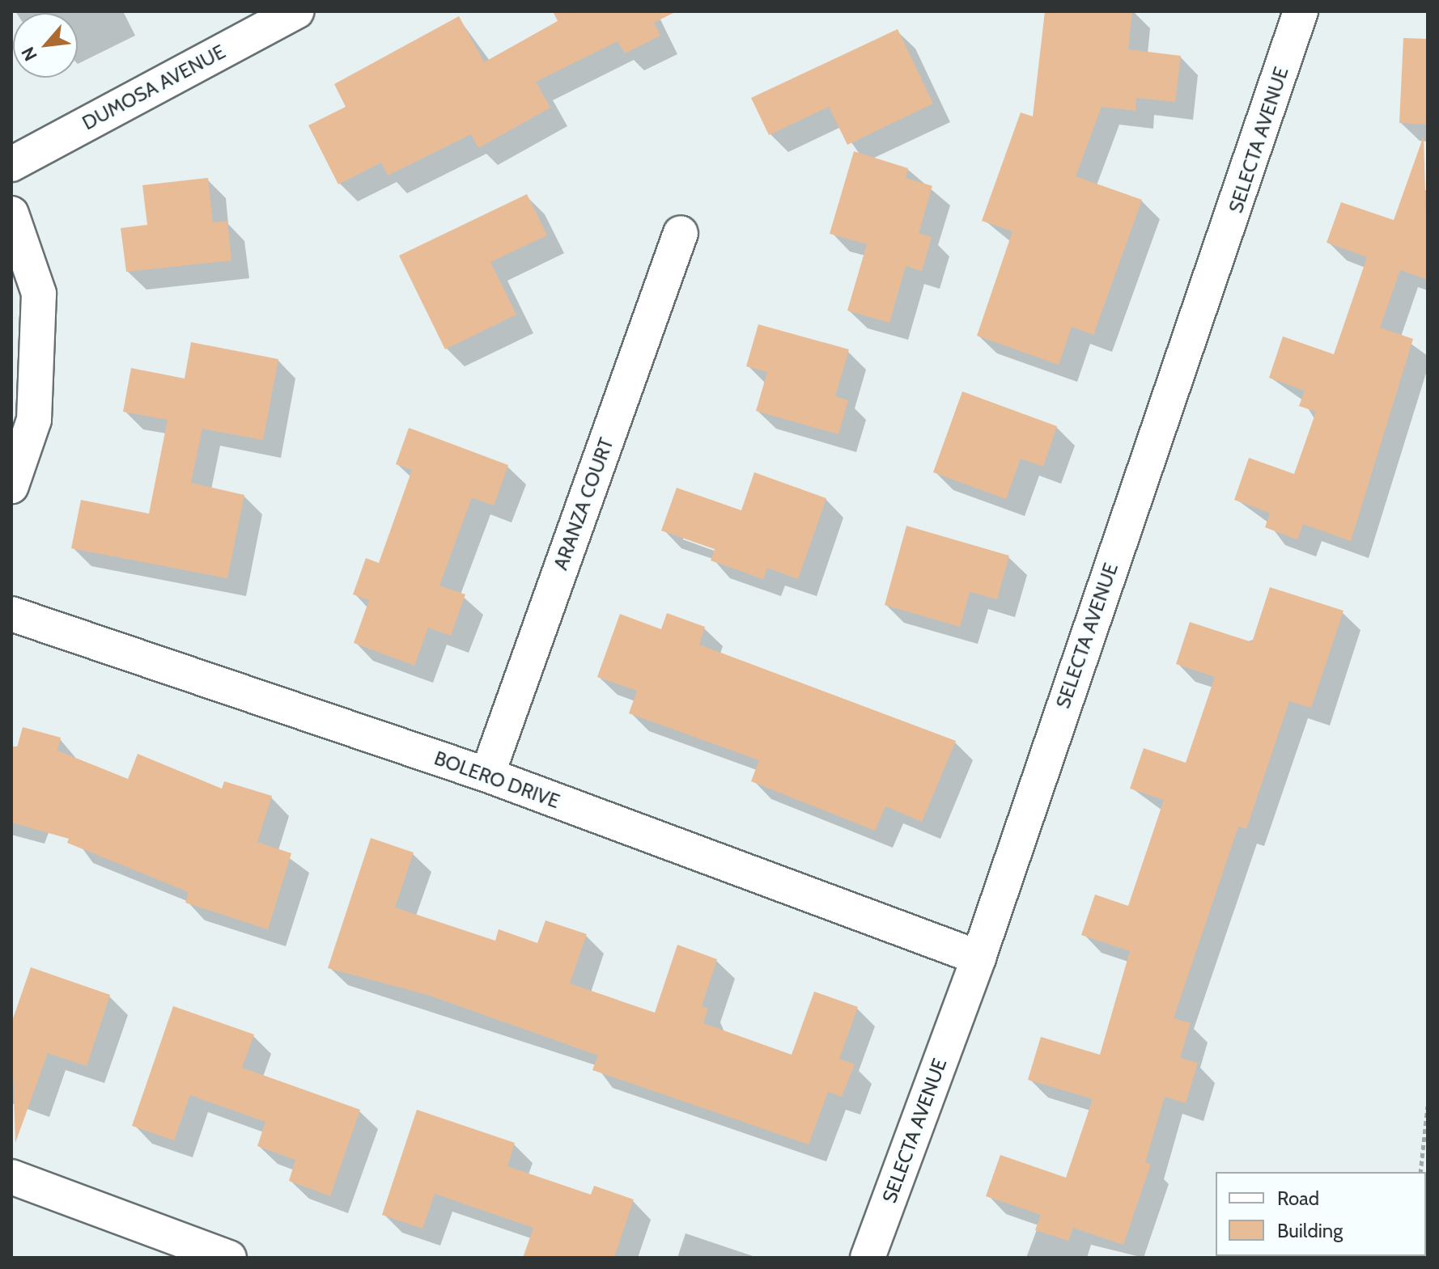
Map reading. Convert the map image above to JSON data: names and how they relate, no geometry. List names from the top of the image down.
{
  "streets": {
    "street": [
      "DUMOSA AVENUE",
      "SELECTA AVENUE",
      "ARANZA COURT",
      "BOLERO DRIVE"
    ]
  },
  "crossings": [
    ["SELECTA AVENUE", "BOLERO DRIVE"],
    ["ARANZA COURT", "BOLERO DRIVE"]
  ],
  "legend": ["Road", "Building"],
  "north": "bottom left"
}
